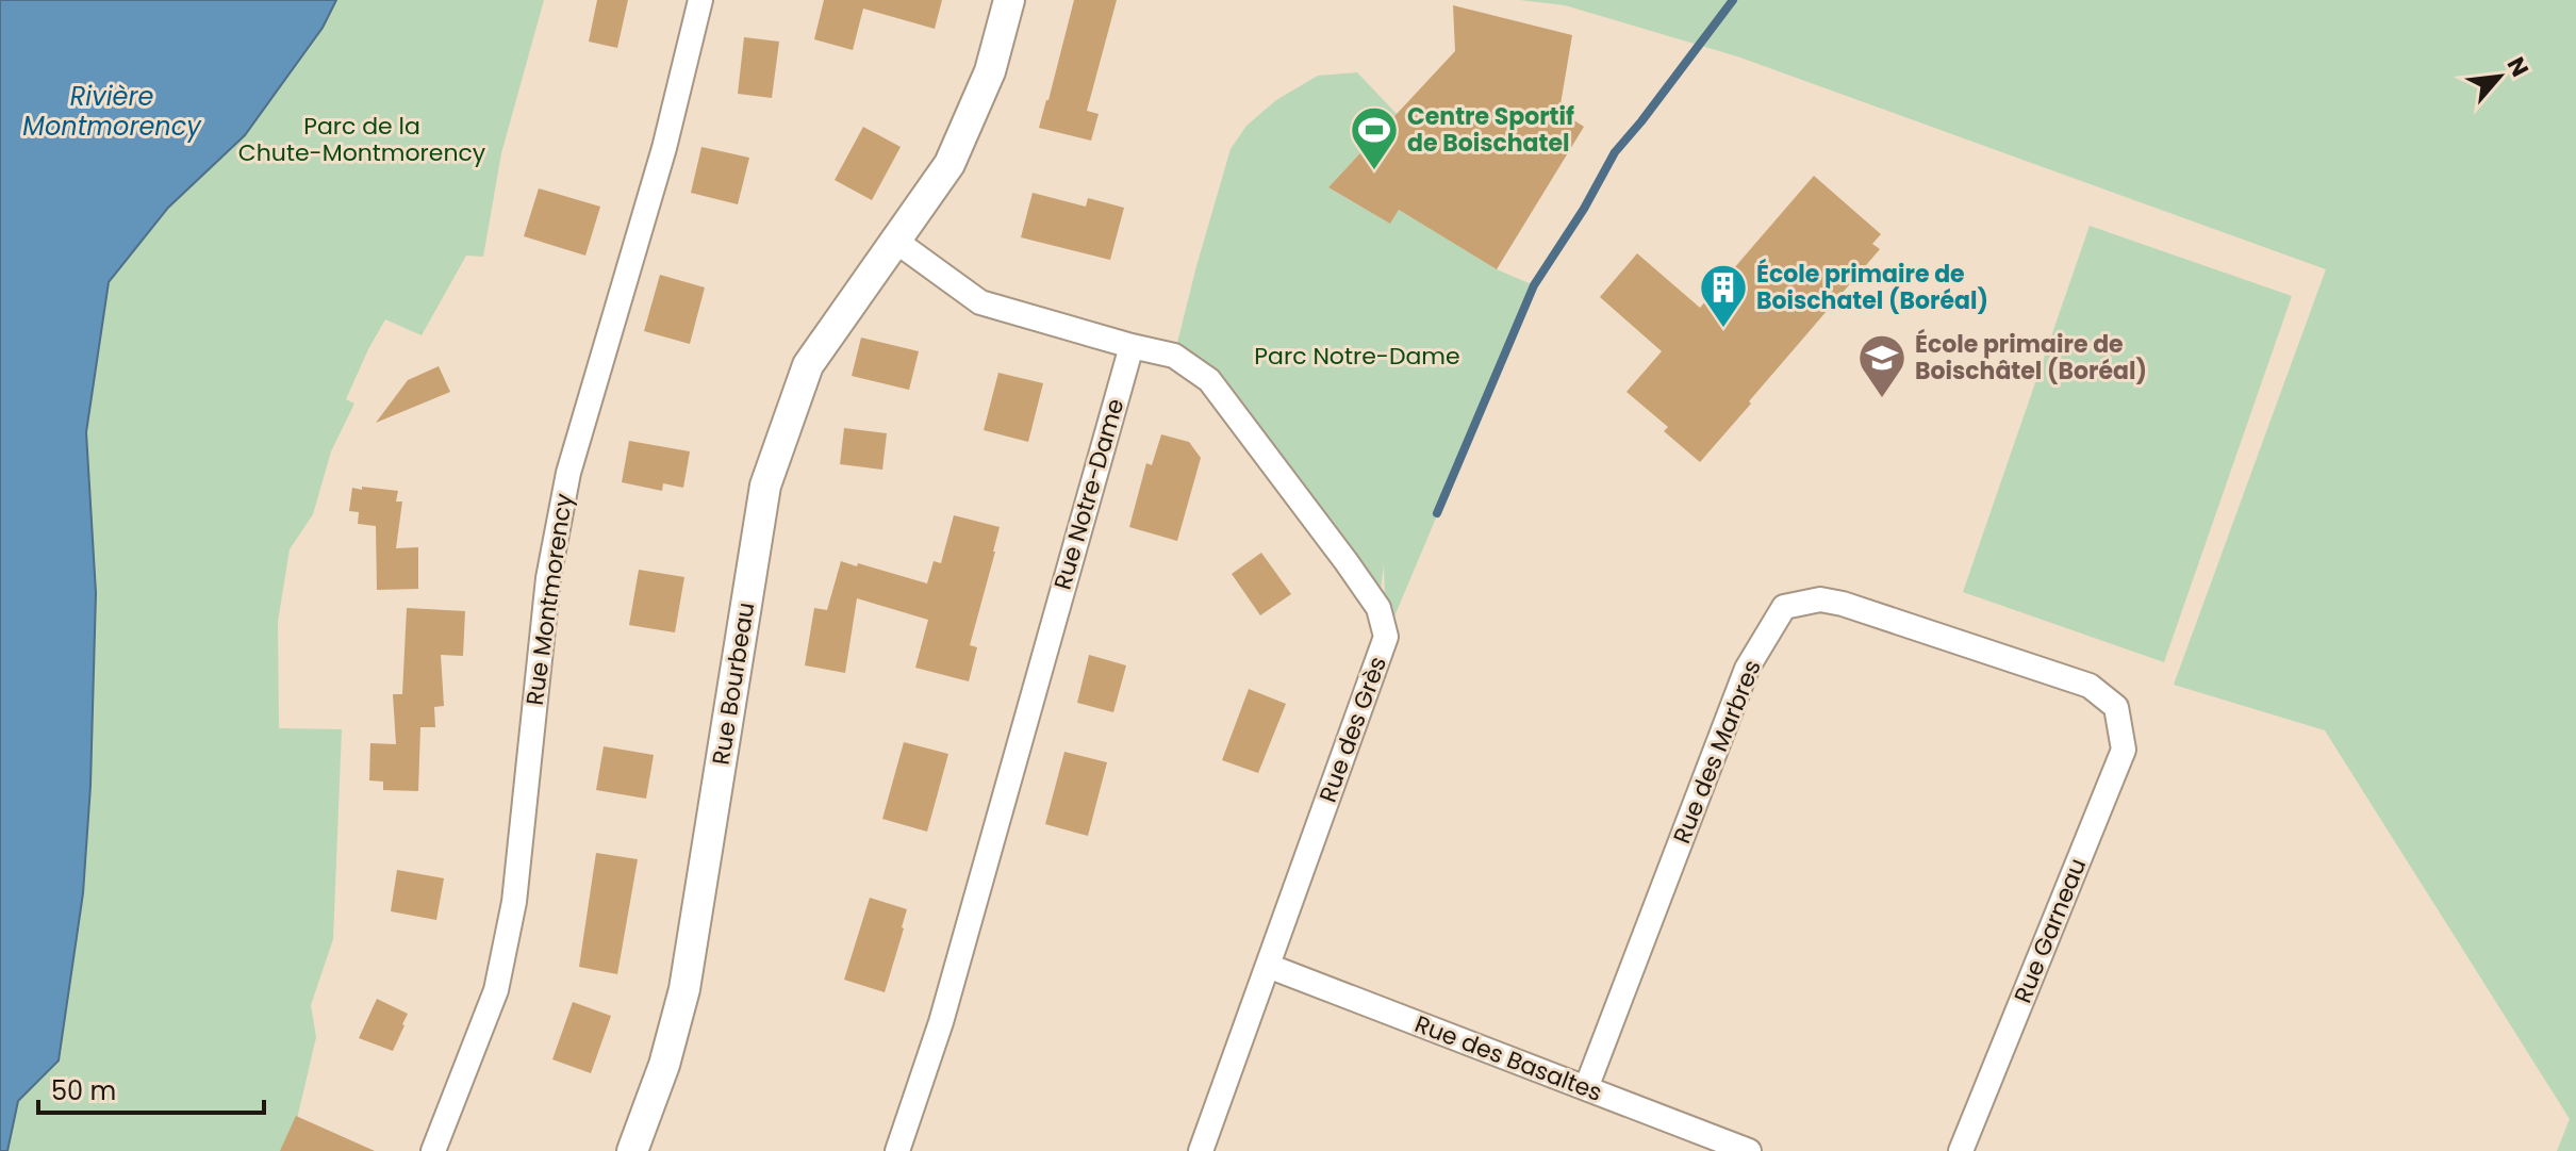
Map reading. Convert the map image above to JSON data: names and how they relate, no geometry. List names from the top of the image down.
{
  "streets": {
    "street": [
      "Rue Notre-Dame",
      "Rue Montmorency",
      "Rue Bourbeau",
      "Rue des Grès",
      "Rue des Marbres",
      "Rue Garneau",
      "Rue des Basaltes"
    ]
  },
  "crossings": [
    ["Rue Notre-Dame", "Rue des Grès"],
    ["Rue des Grès", "Rue des Basaltes"],
    ["Rue des Marbres", "Rue Garneau"],
    ["Rue des Marbres", "Rue des Basaltes"]
  ],
  "water": ["Rivière Montmorency"],
  "parks": ["Parc de la Chute-Montmorency", "Parc Notre-Dame"],
  "places": {
    "sports": ["Centre Sportif de Boischatel"],
    "building": ["École primaire de Boischatel (Boréal)"],
    "school or university": ["École primaire de Boischâtel (Boréal)"]
  },
  "scale_bar": "50 m",
  "north": "top right"
}
